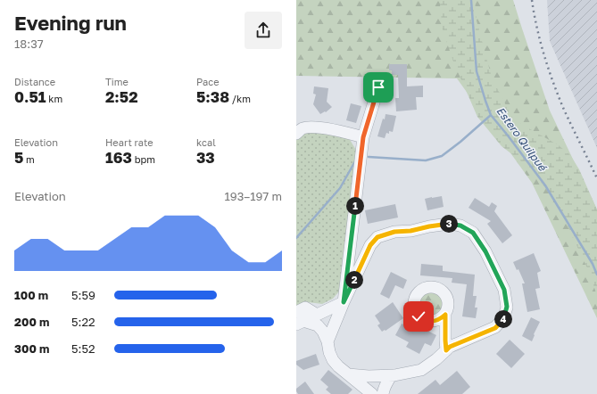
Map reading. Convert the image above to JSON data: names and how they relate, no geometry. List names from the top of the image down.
{
  "water": ["Estero Quilpué"],
  "page": {
    "heading": ["Evening run", "18:37"],
    "stats": [
      ["Distance", "0.51 km"],
      ["Time", "2:52"],
      ["Pace", "5:38 /km"],
      ["Elevation", "5 m"],
      ["Heart rate", "163 bpm"],
      ["kcal", "33"]
    ],
    "chart": ["Elevation", "193–197 m"],
    "pins": [
      "1",
      "3",
      "2",
      "4"
    ],
    "list": [
      {
        "name": "100 m",
        "note": "5:59"
      },
      {
        "name": "200 m",
        "note": "5:22"
      },
      {
        "name": "300 m",
        "note": "5:52"
      }
    ]
  }
}
